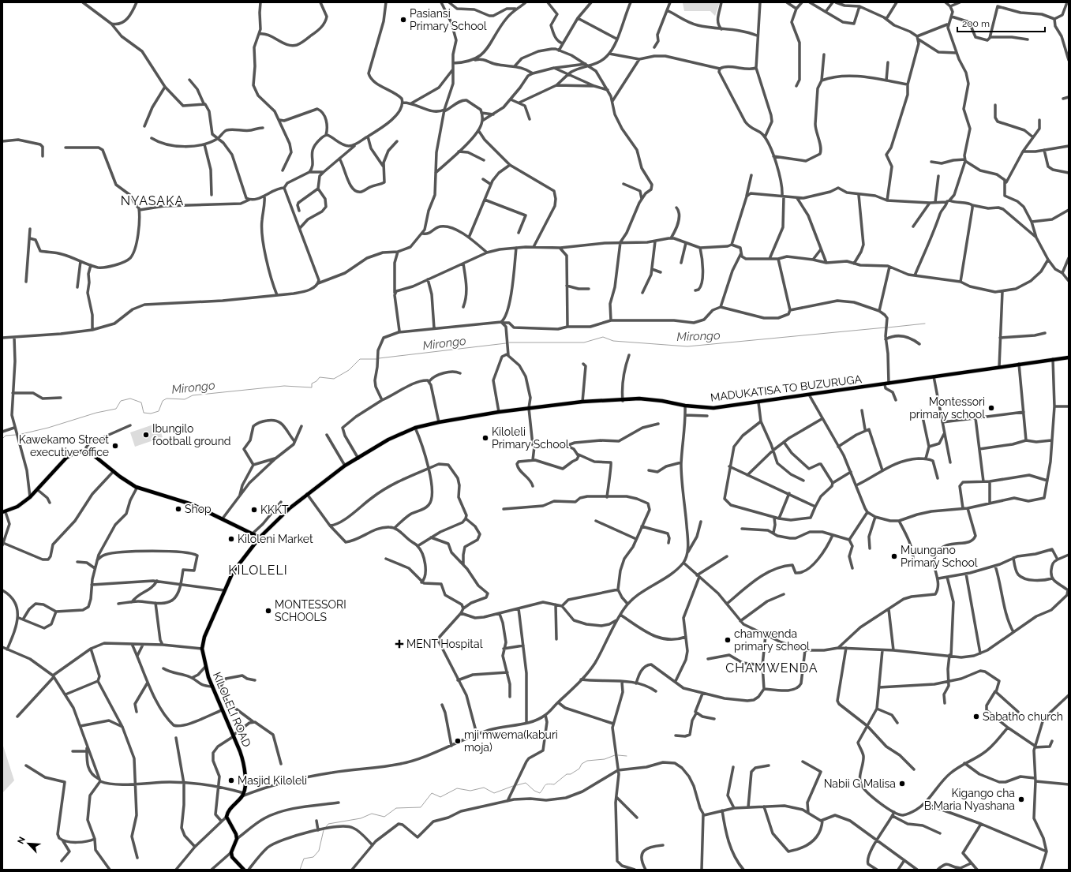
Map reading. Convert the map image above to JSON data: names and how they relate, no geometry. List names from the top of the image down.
{
  "streets": {
    "main road": ["MADUKATISA TO BUZURUGA", "KILOLELI ROAD"]
  },
  "crossings": [
    ["MADUKATISA TO BUZURUGA", "KILOLELI ROAD"]
  ],
  "districts": ["NYASAKA", "KILOLELI", "CHAMWENDA"],
  "water": ["Mirongo"],
  "places": {
    "other": [
      "Pasiansi Primary School",
      "Montessori primary school",
      "Ibungilo football ground",
      "Kiloleli Primary School",
      "Kawekamo Street executive office",
      "Shop",
      "KKKT",
      "Kiloleni Market",
      "Muungano Primary School",
      "MONTESSORI SCHOOLS",
      "chamwenda primary school",
      "Sabatho church",
      "mji mwema(kaburi moja)",
      "Masjid Kiloleli",
      "Nabii G Malisa",
      "Kigango cha B.Maria Nyashana"
    ],
    "health": ["MENT Hospital"]
  },
  "scale_bar": "200 m",
  "north": "top left"
}
